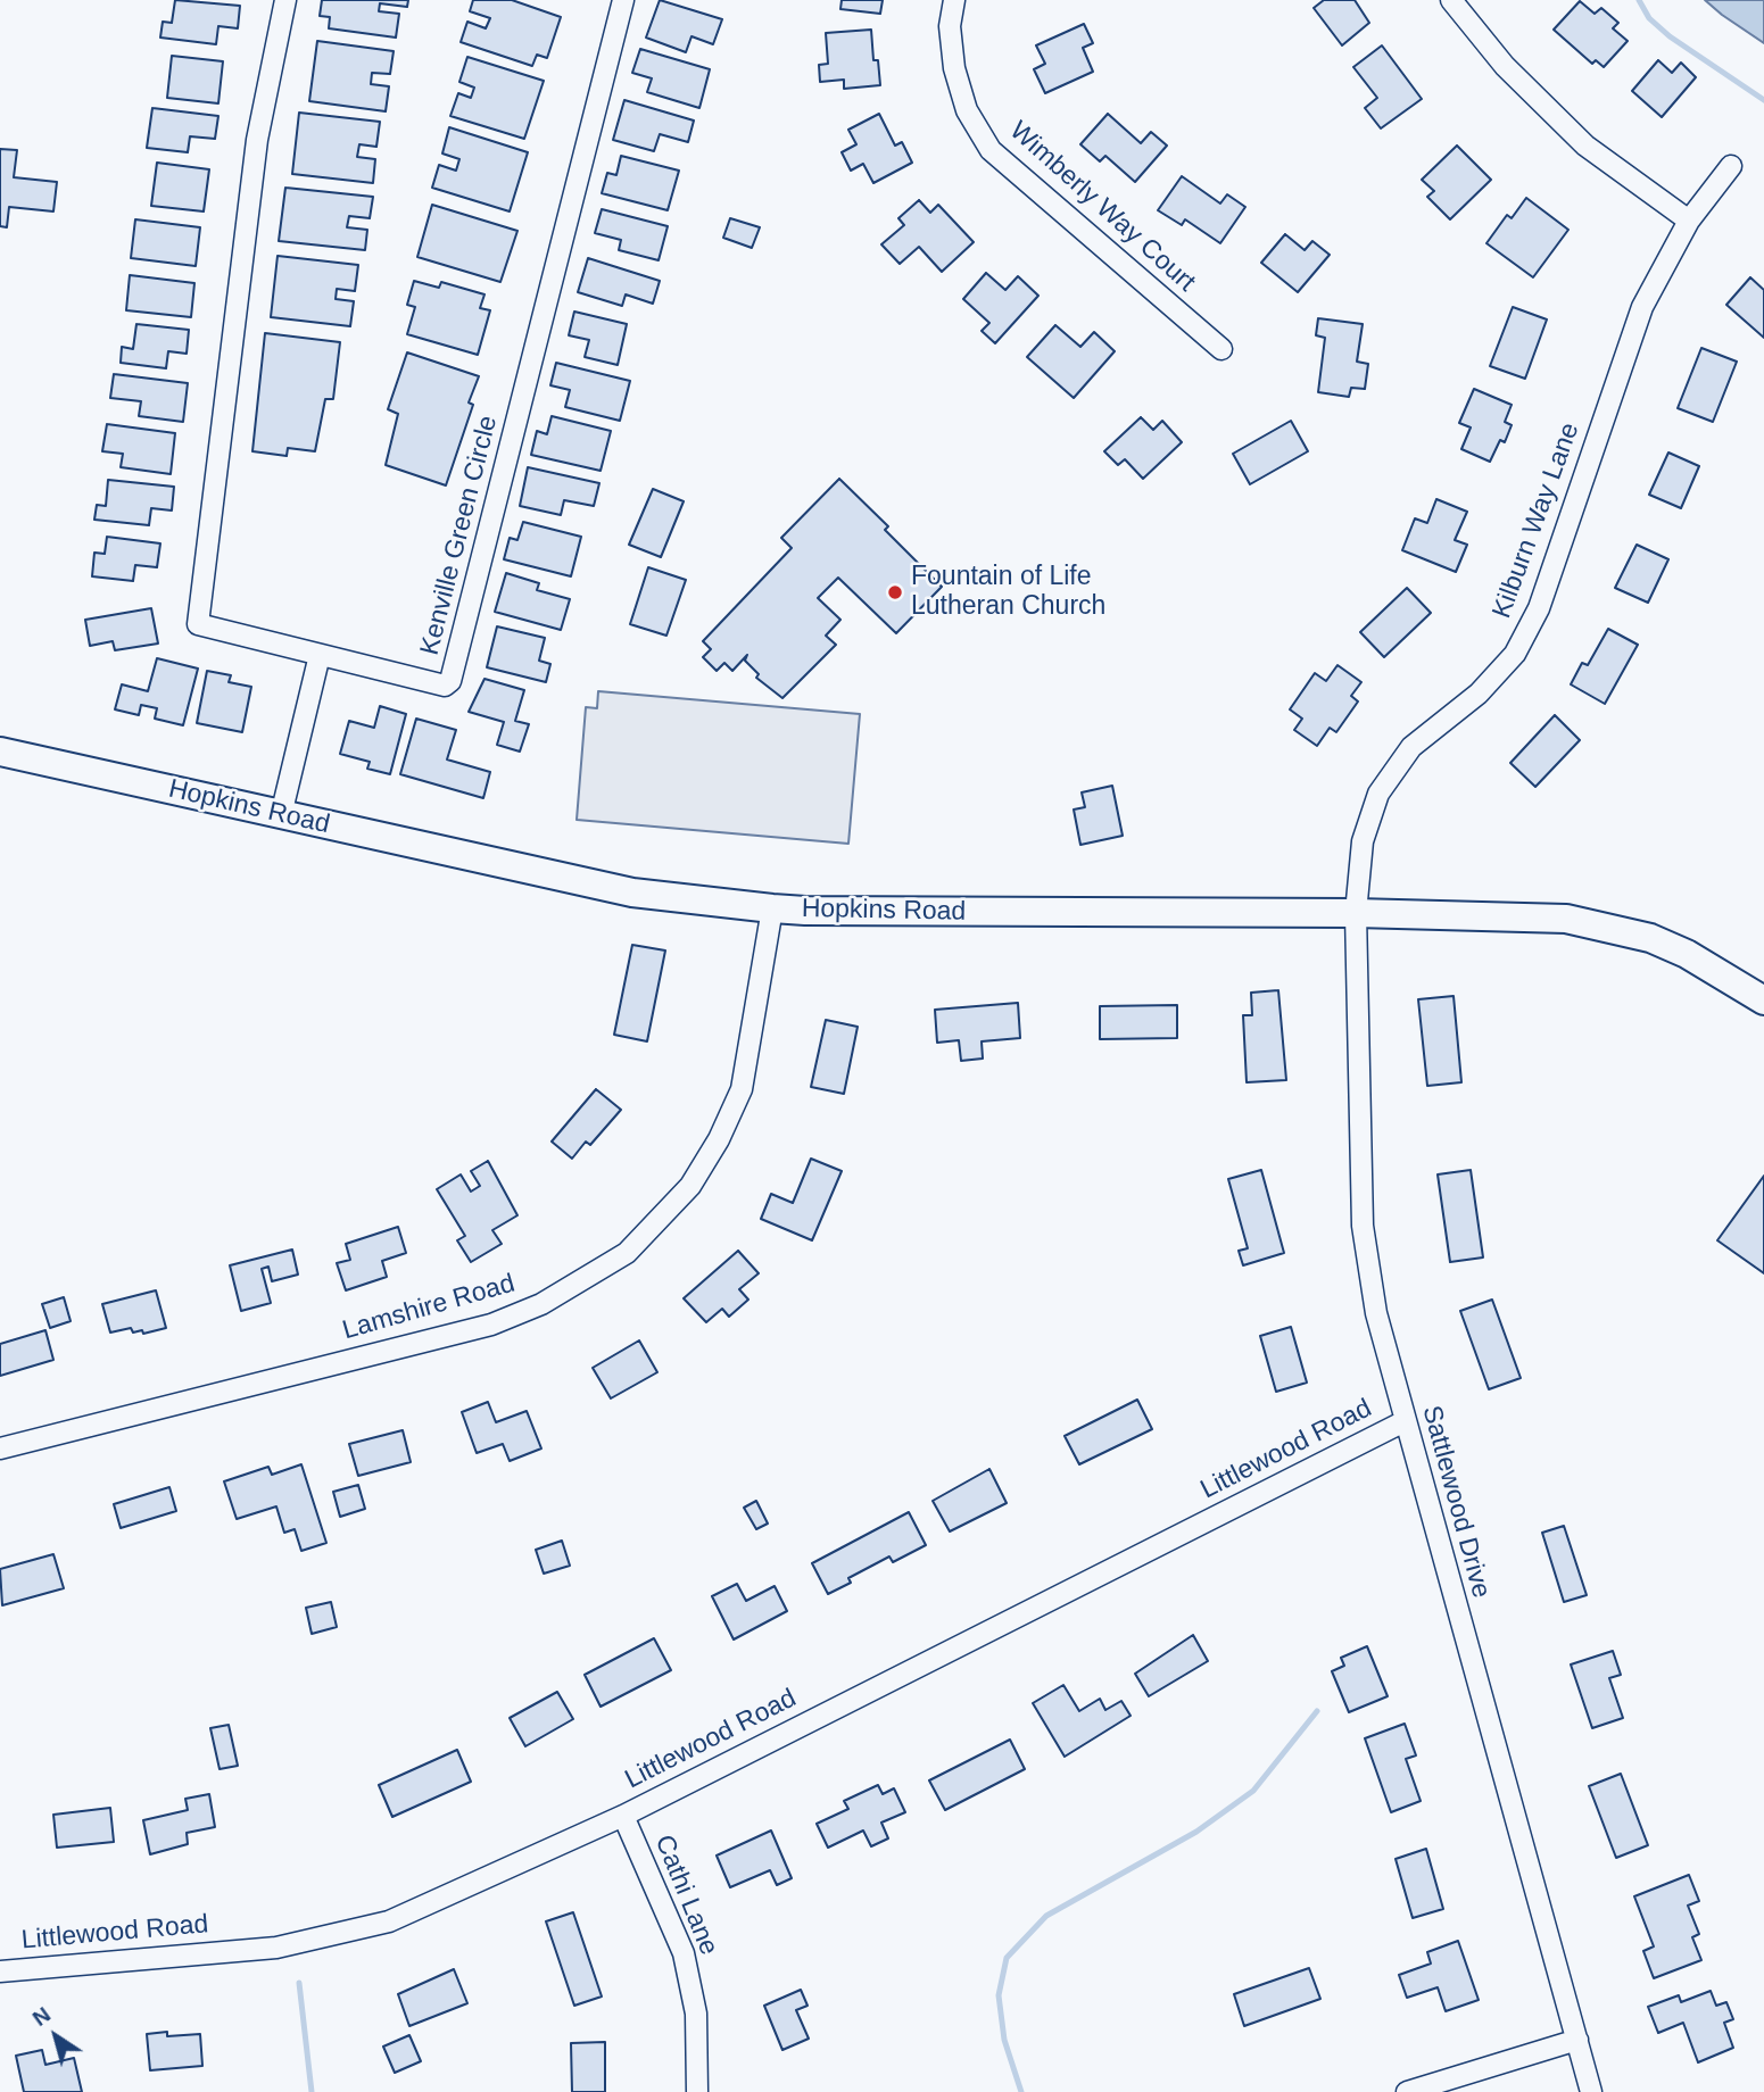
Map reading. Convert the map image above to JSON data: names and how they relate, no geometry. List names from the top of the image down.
{
  "streets": {
    "main road": ["Hopkins Road"],
    "street": [
      "Wimberly Way Court",
      "Kilburn Way Lane",
      "Kenville Green Circle",
      "Lamshire Road",
      "Littlewood Road",
      "Sattlewood Drive",
      "Cathi Lane"
    ]
  },
  "crossings": [
    ["Kilburn Way Lane", "Hopkins Road"],
    ["Kilburn Way Lane", "Sattlewood Drive"],
    ["Hopkins Road", "Lamshire Road"],
    ["Hopkins Road", "Sattlewood Drive"],
    ["Littlewood Road", "Sattlewood Drive"],
    ["Littlewood Road", "Cathi Lane"]
  ],
  "places": ["Fountain of Life Lutheran Church"],
  "north": "top left"
}
